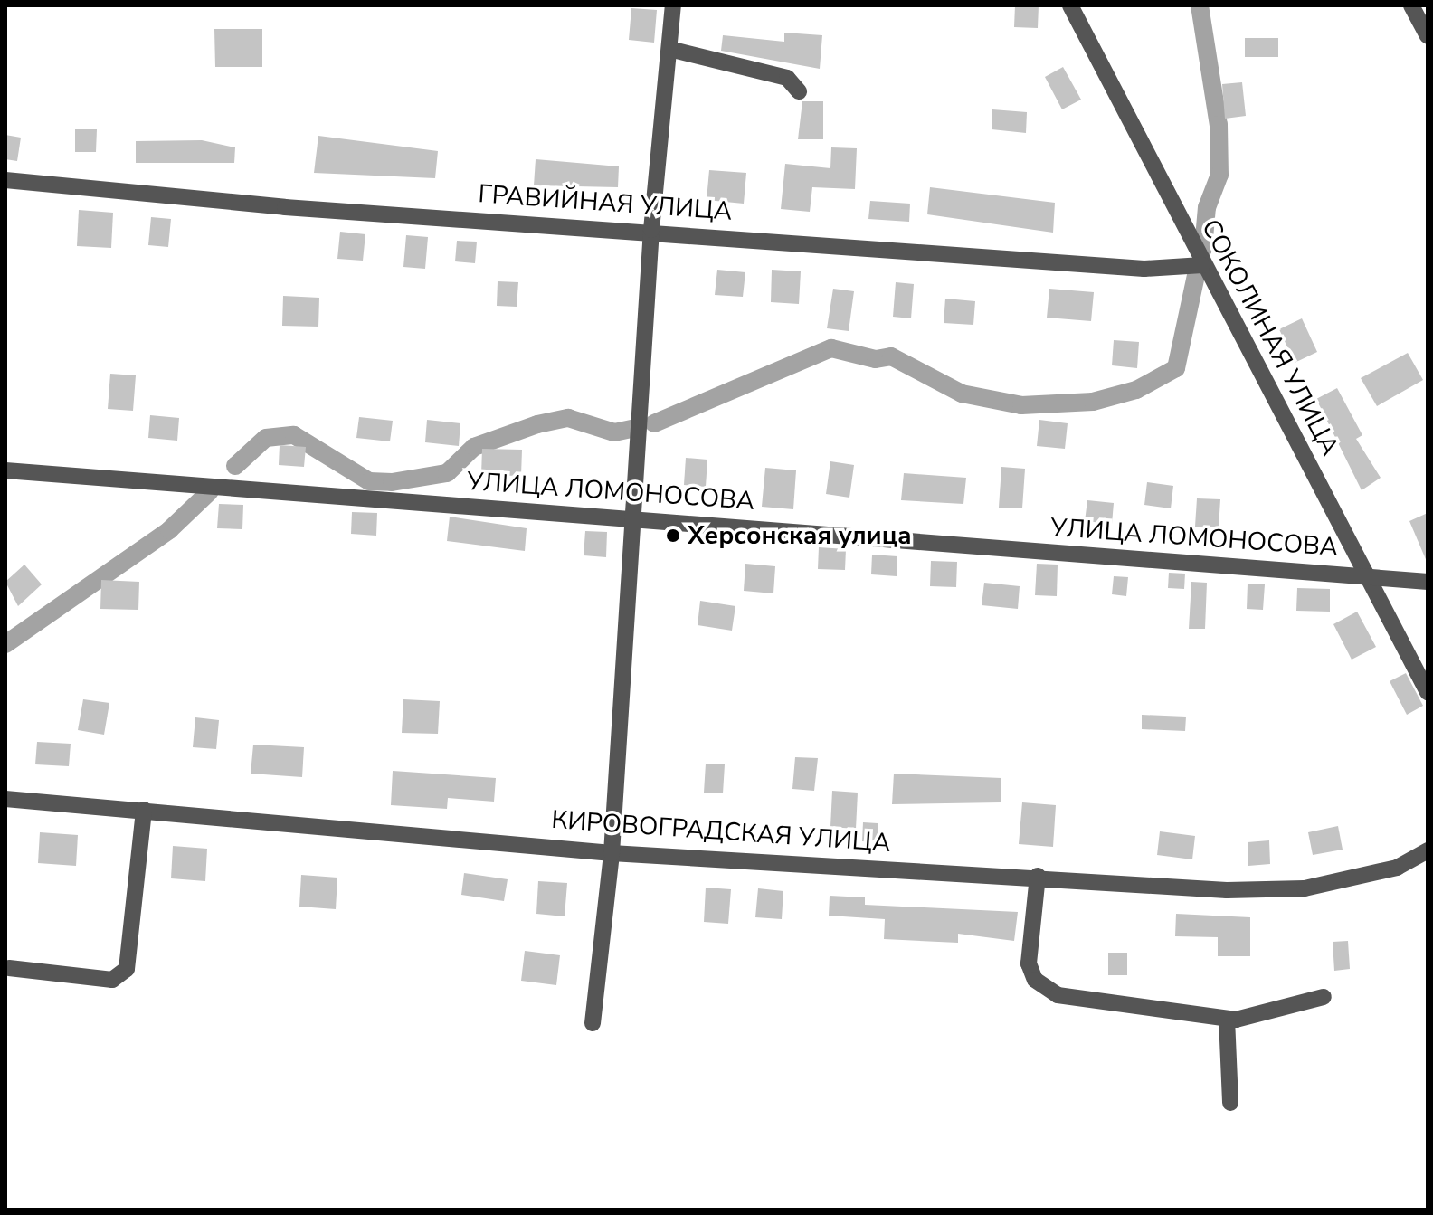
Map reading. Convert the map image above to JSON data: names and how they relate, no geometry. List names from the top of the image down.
{
  "streets": {
    "street": [
      "ГРАВИЙНАЯ УЛИЦА",
      "СОКОЛИНАЯ УЛИЦА",
      "УЛИЦА ЛОМОНОСОВА",
      "КИРОВОГРАДСКАЯ УЛИЦА"
    ]
  },
  "crossings": [
    ["ГРАВИЙНАЯ УЛИЦА", "СОКОЛИНАЯ УЛИЦА"],
    ["СОКОЛИНАЯ УЛИЦА", "УЛИЦА ЛОМОНОСОВА"]
  ],
  "places": ["Херсонская улица"]
}
